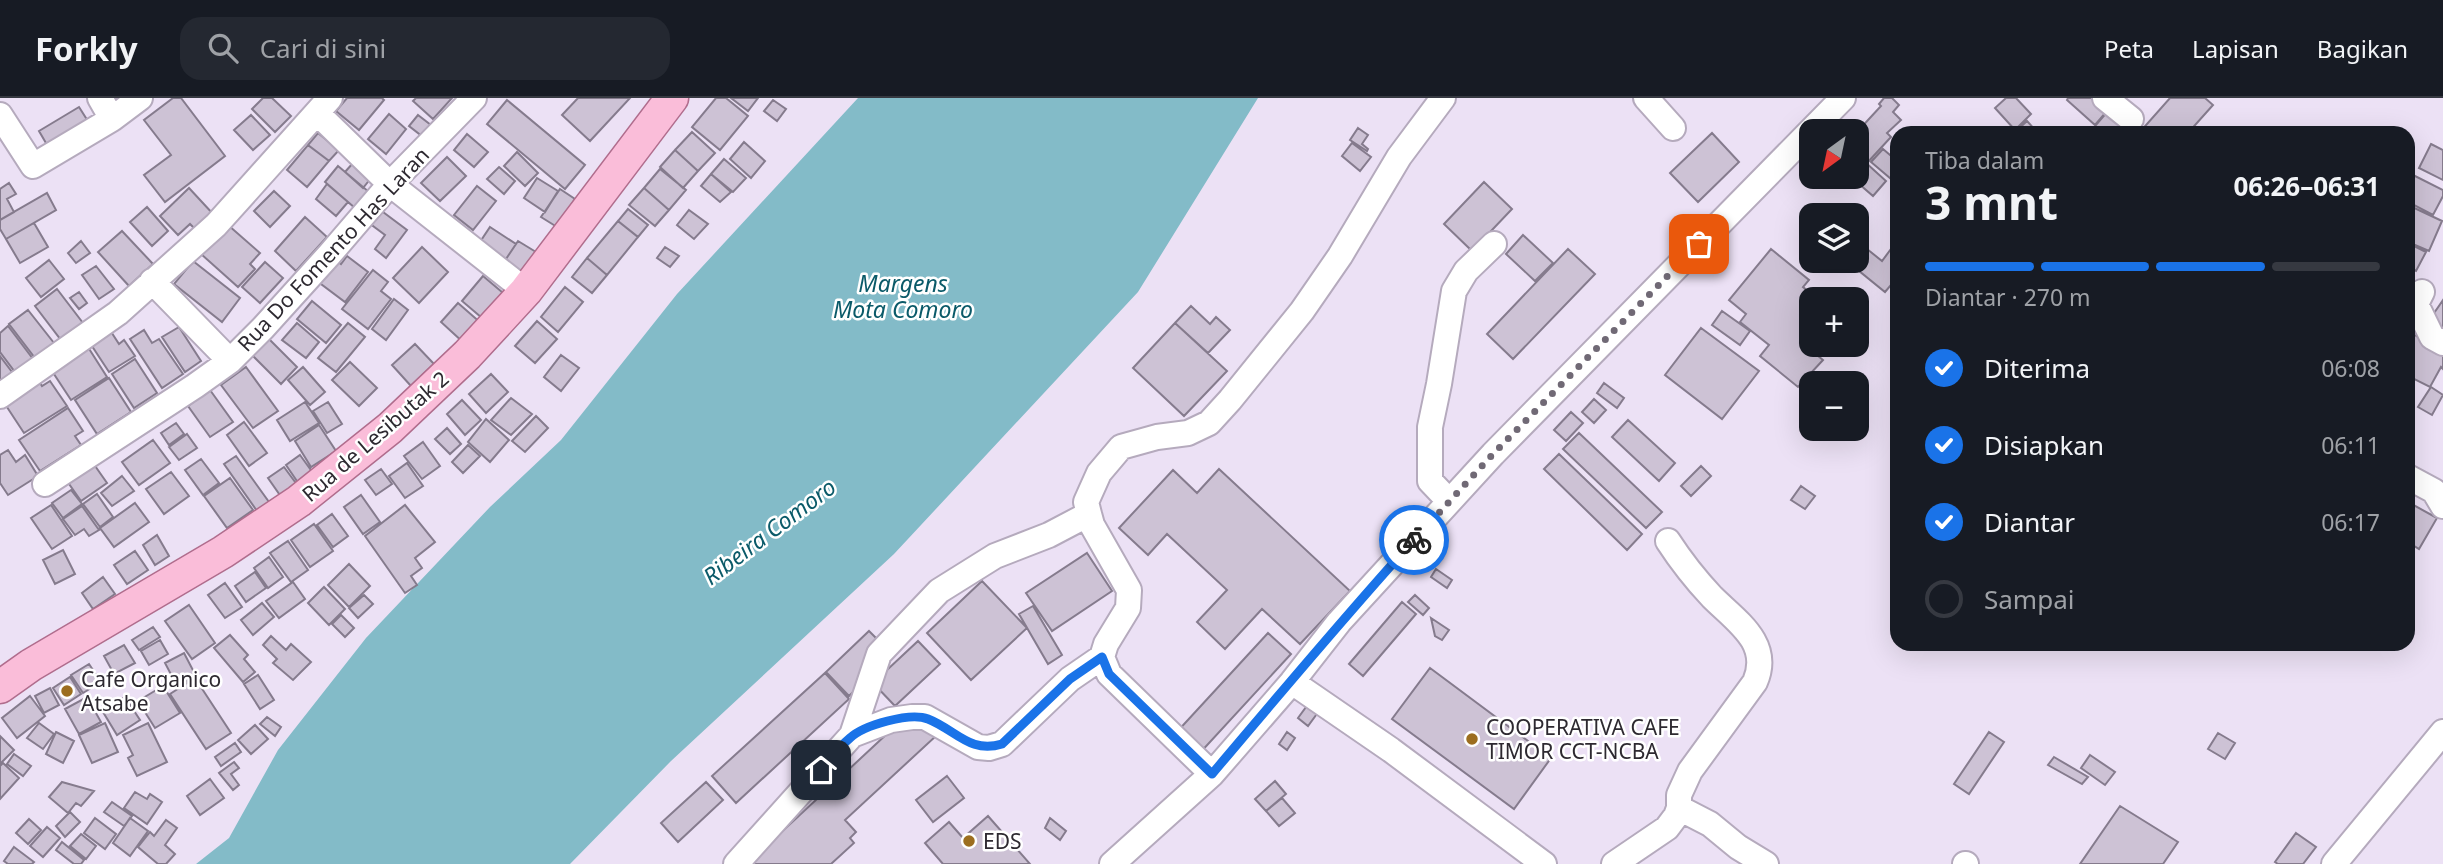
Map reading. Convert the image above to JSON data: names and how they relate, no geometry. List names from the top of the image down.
{
  "streets": {
    "main road": ["Rua de Lesibutak 2"],
    "street": ["Rua Do Fomento Has Laran"]
  },
  "water": ["Margens Mota Comoro", "Ribeira Comoro"],
  "places": ["Cafe Organico Atsabe", "COOPERATIVA CAFE TIMOR CCT-NCBA", "EDS"],
  "north": "bottom left",
  "page": {
    "header": "Forkly",
    "search": "Cari di sini",
    "nav": ["Peta", "Lapisan", "Bagikan"],
    "map_buttons": ["+", "−"],
    "heading": ["3 mnt", "Tiba dalam", "06:26–06:31"],
    "bar": "Diantar · 270 m",
    "list": [
      ["Diterima", "06:08"],
      ["Disiapkan", "06:11"],
      ["Diantar", "06:17"],
      "Sampai"
    ]
  }
}
